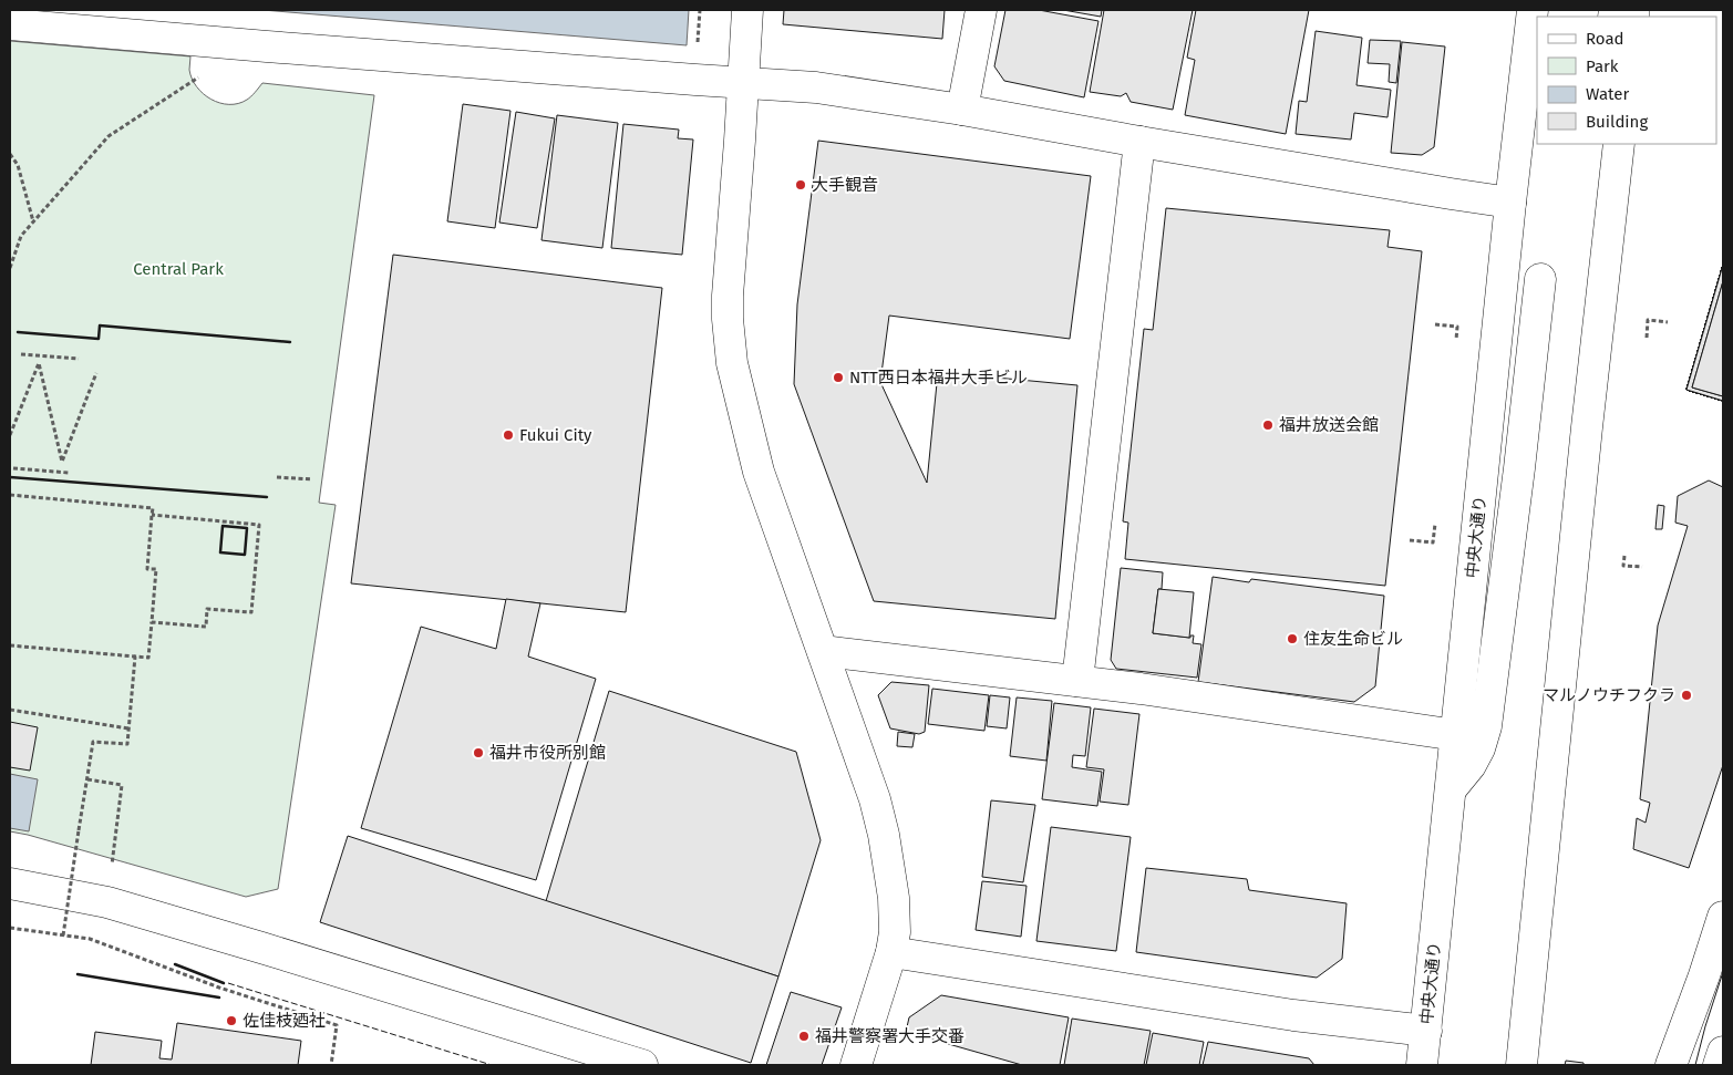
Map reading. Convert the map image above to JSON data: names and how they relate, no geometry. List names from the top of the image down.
{
  "streets": {
    "street": ["中央大通り"]
  },
  "parks": ["Central Park"],
  "places": [
    "大手観音",
    "NTT西日本福井大手ビル",
    "福井放送会館",
    "Fukui City",
    "住友生命ビル",
    "マルノウチフクラ",
    "福井市役所別館",
    "佐佳枝廼社",
    "福井警察署大手交番"
  ],
  "legend": [
    "Road",
    "Park",
    "Water",
    "Building"
  ]
}
